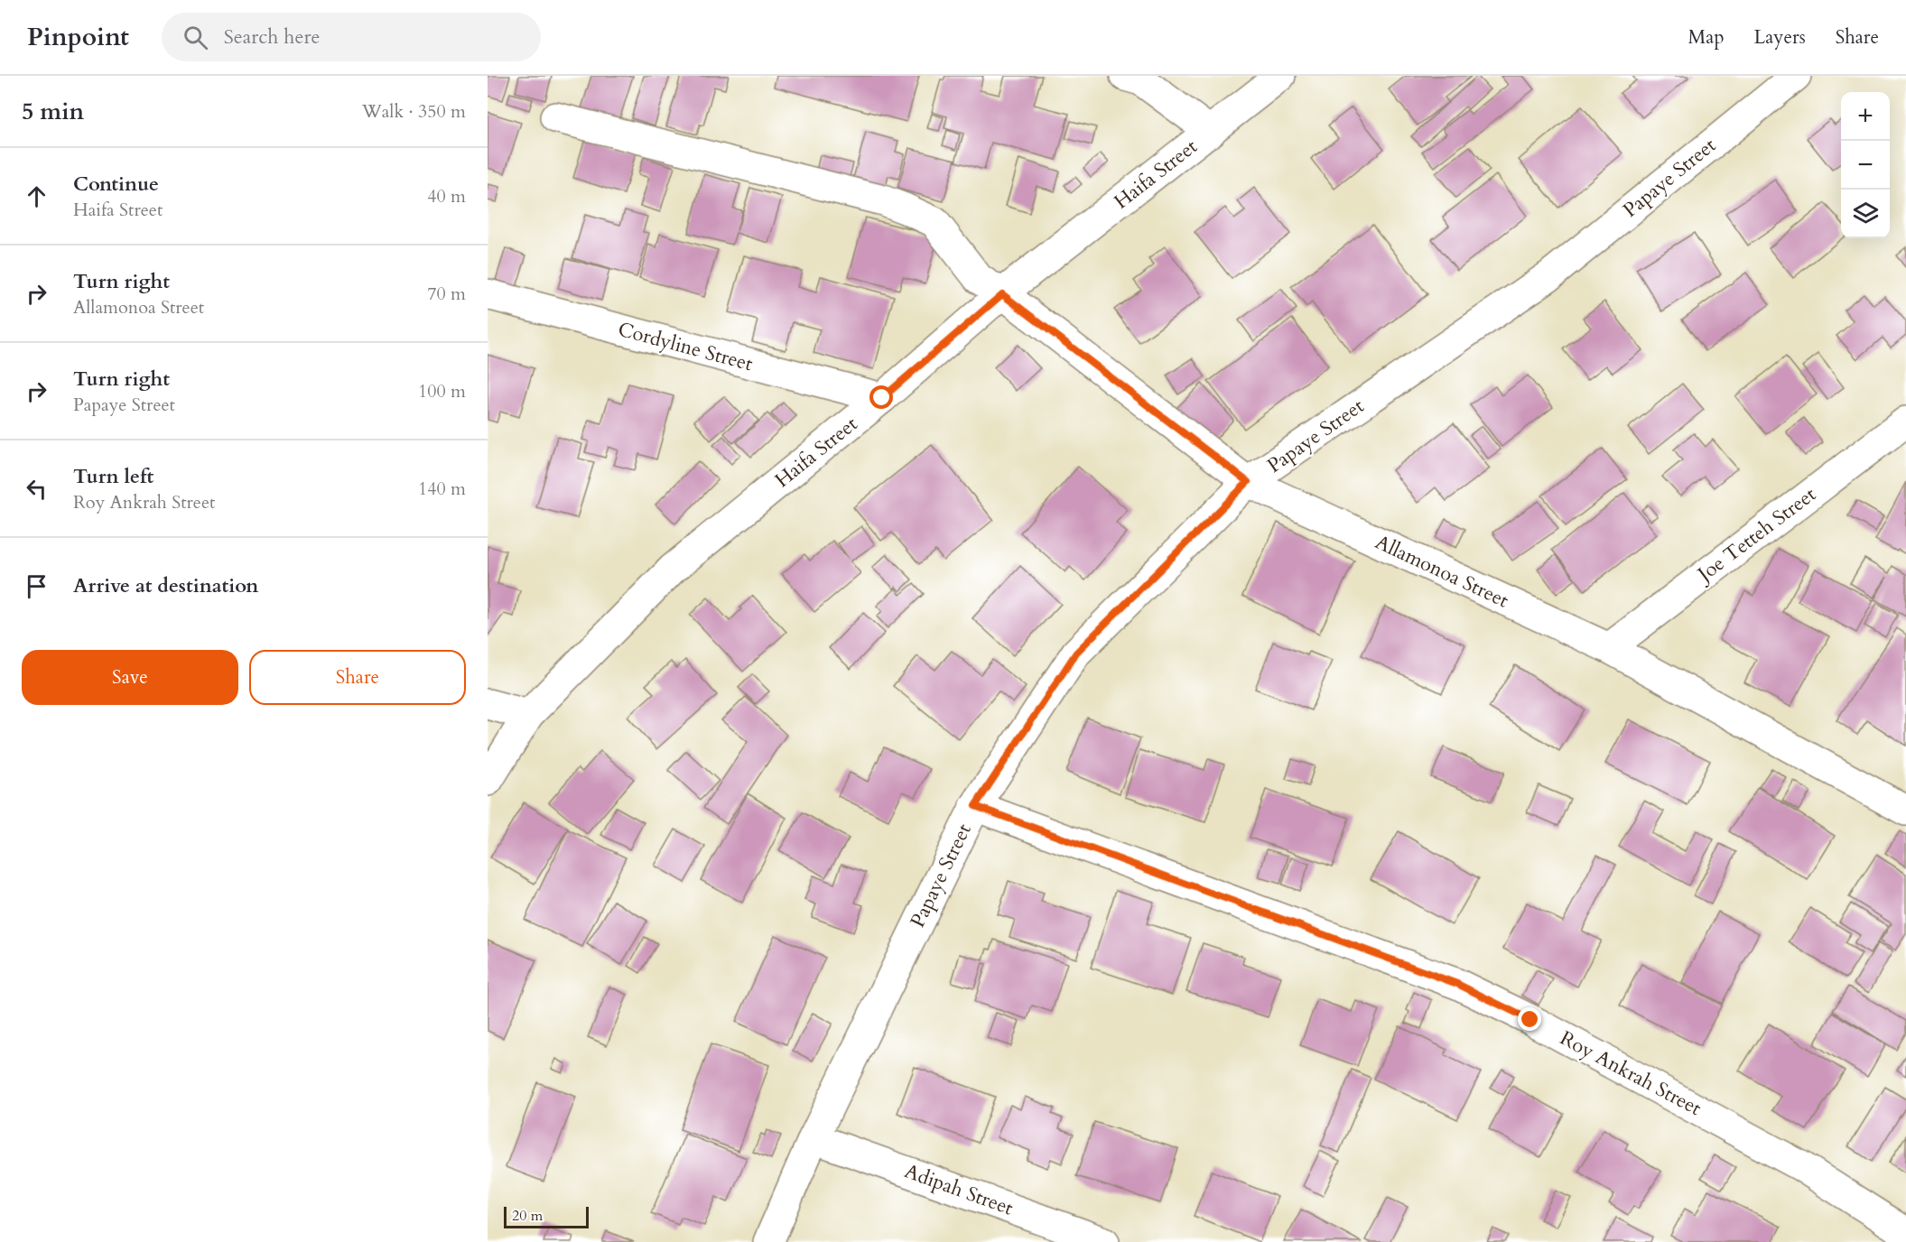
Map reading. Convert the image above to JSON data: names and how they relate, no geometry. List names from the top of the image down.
{
  "streets": {
    "street": [
      "Haifa Street",
      "Papaye Street",
      "Cordyline Street",
      "Joe Tetteh Street",
      "Allamonoa Street",
      "Roy Ankrah Street",
      "Adipah Street"
    ]
  },
  "crossings": [
    ["Haifa Street", "Cordyline Street"],
    ["Haifa Street", "Allamonoa Street"],
    ["Papaye Street", "Allamonoa Street"],
    ["Papaye Street", "Roy Ankrah Street"],
    ["Papaye Street", "Adipah Street"],
    ["Joe Tetteh Street", "Allamonoa Street"]
  ],
  "scale_bar": "20 m",
  "page": {
    "header": "Pinpoint",
    "search": "Search here",
    "nav": ["Map", "Layers", "Share"],
    "heading": ["5 min", "Walk · 350 m"],
    "map_buttons": ["+", "−"],
    "list": [
      ["Continue", "Haifa Street", "40 m"],
      ["Turn right", "Allamonoa Street", "70 m"],
      ["Turn right", "Papaye Street", "100 m"],
      ["Turn left", "Roy Ankrah Street", "140 m"],
      "Arrive at destination"
    ],
    "buttons": ["Save", "Share"],
    "scale": "20 m"
  }
}
